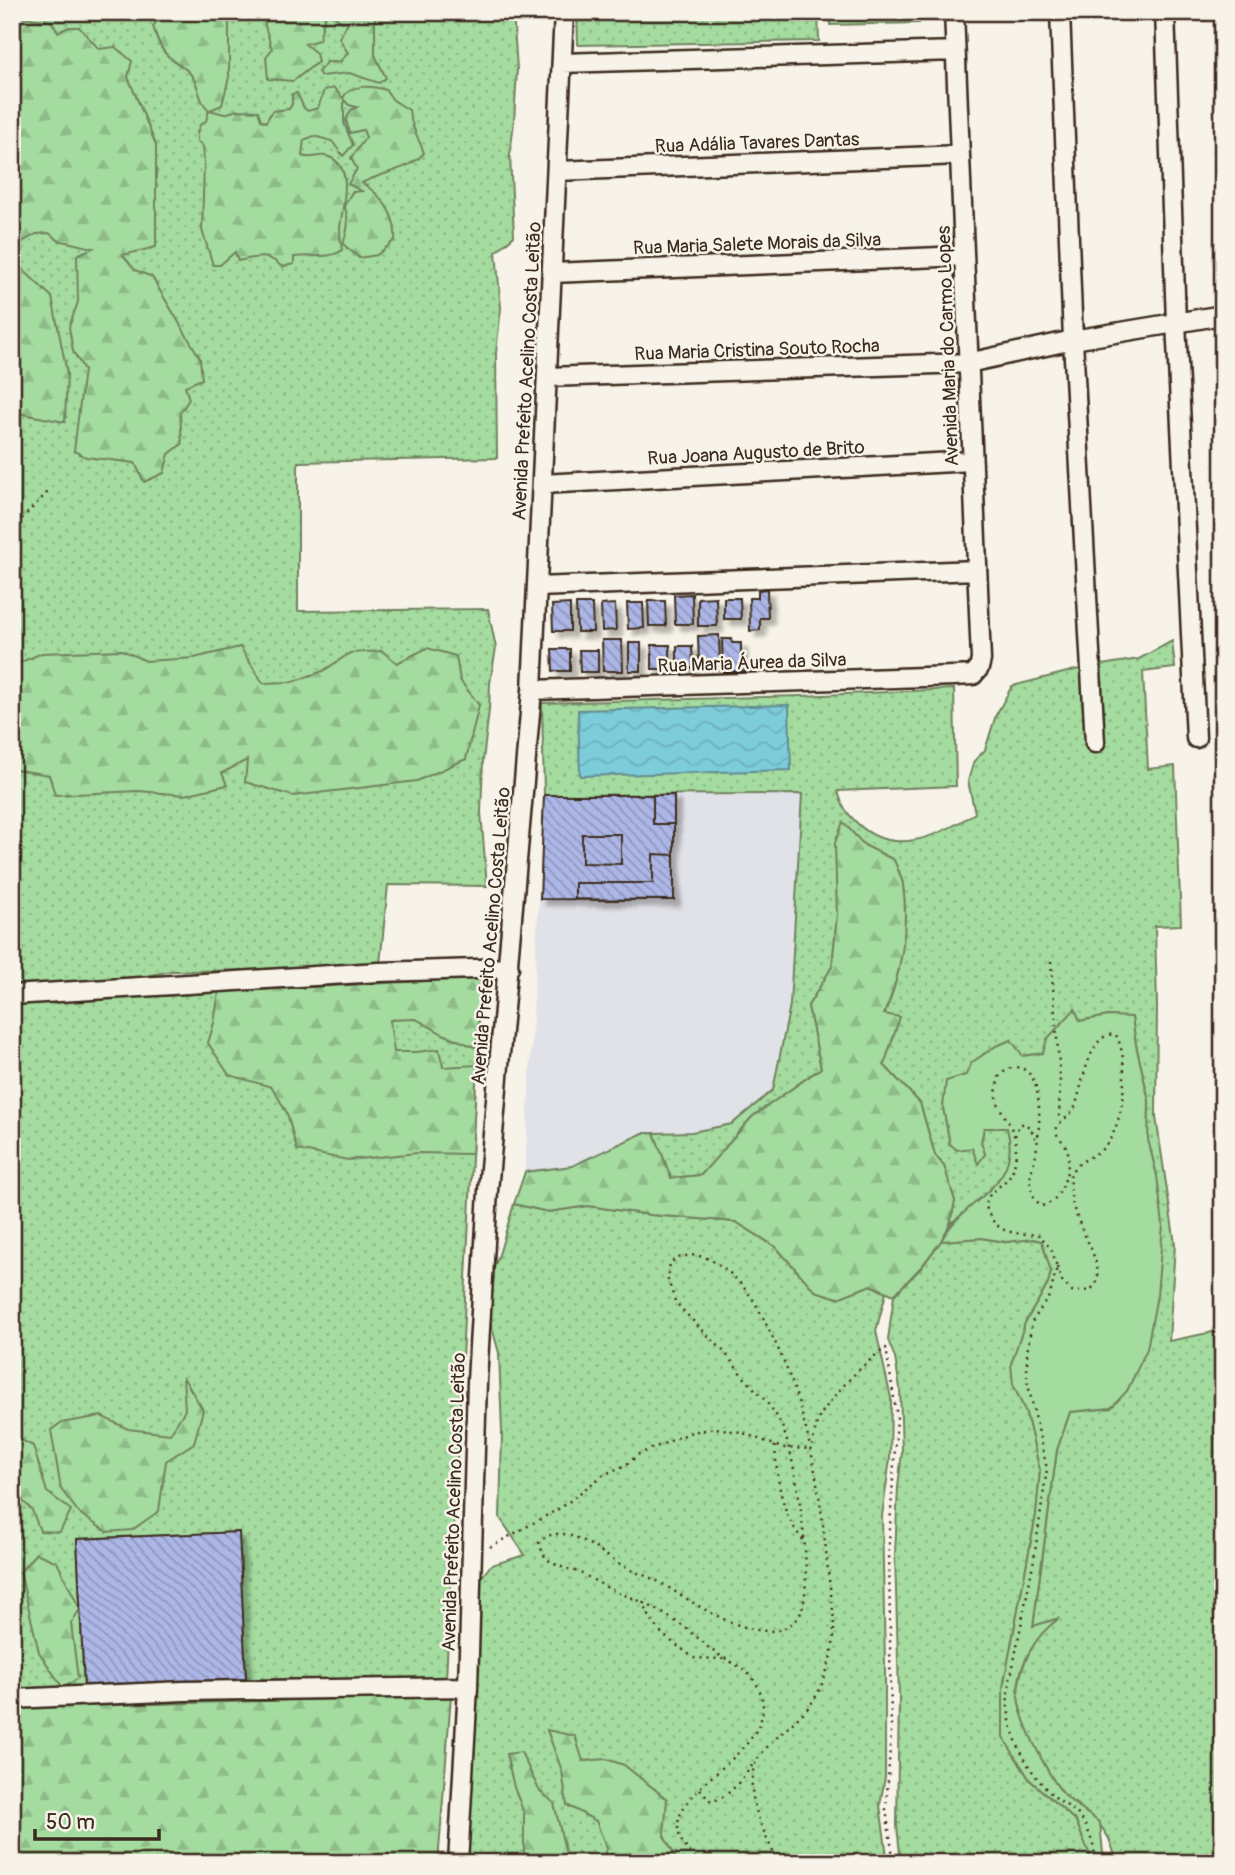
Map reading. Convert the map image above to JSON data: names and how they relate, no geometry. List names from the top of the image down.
{
  "streets": {
    "street": [
      "Rua Adália Tavares Dantas",
      "Rua Maria Salete Morais da Silva",
      "Avenida Maria do Carmo Lopes",
      "Rua Maria Cristina Souto Rocha",
      "Avenida Prefeito Acelino Costa Leitão",
      "Rua Joana Augusto de Brito",
      "Rua Maria Áurea da Silva"
    ]
  },
  "crossings": [
    ["Rua Adália Tavares Dantas", "Avenida Maria do Carmo Lopes"],
    ["Rua Adália Tavares Dantas", "Avenida Prefeito Acelino Costa Leitão"],
    ["Rua Maria Salete Morais da Silva", "Avenida Maria do Carmo Lopes"],
    ["Rua Maria Salete Morais da Silva", "Avenida Prefeito Acelino Costa Leitão"],
    ["Avenida Maria do Carmo Lopes", "Rua Maria Cristina Souto Rocha"],
    ["Avenida Maria do Carmo Lopes", "Rua Joana Augusto de Brito"],
    ["Avenida Maria do Carmo Lopes", "Rua Maria Áurea da Silva"],
    ["Rua Maria Cristina Souto Rocha", "Avenida Prefeito Acelino Costa Leitão"],
    ["Avenida Prefeito Acelino Costa Leitão", "Rua Joana Augusto de Brito"],
    ["Avenida Prefeito Acelino Costa Leitão", "Rua Maria Áurea da Silva"]
  ],
  "scale_bar": "50 m"
}
